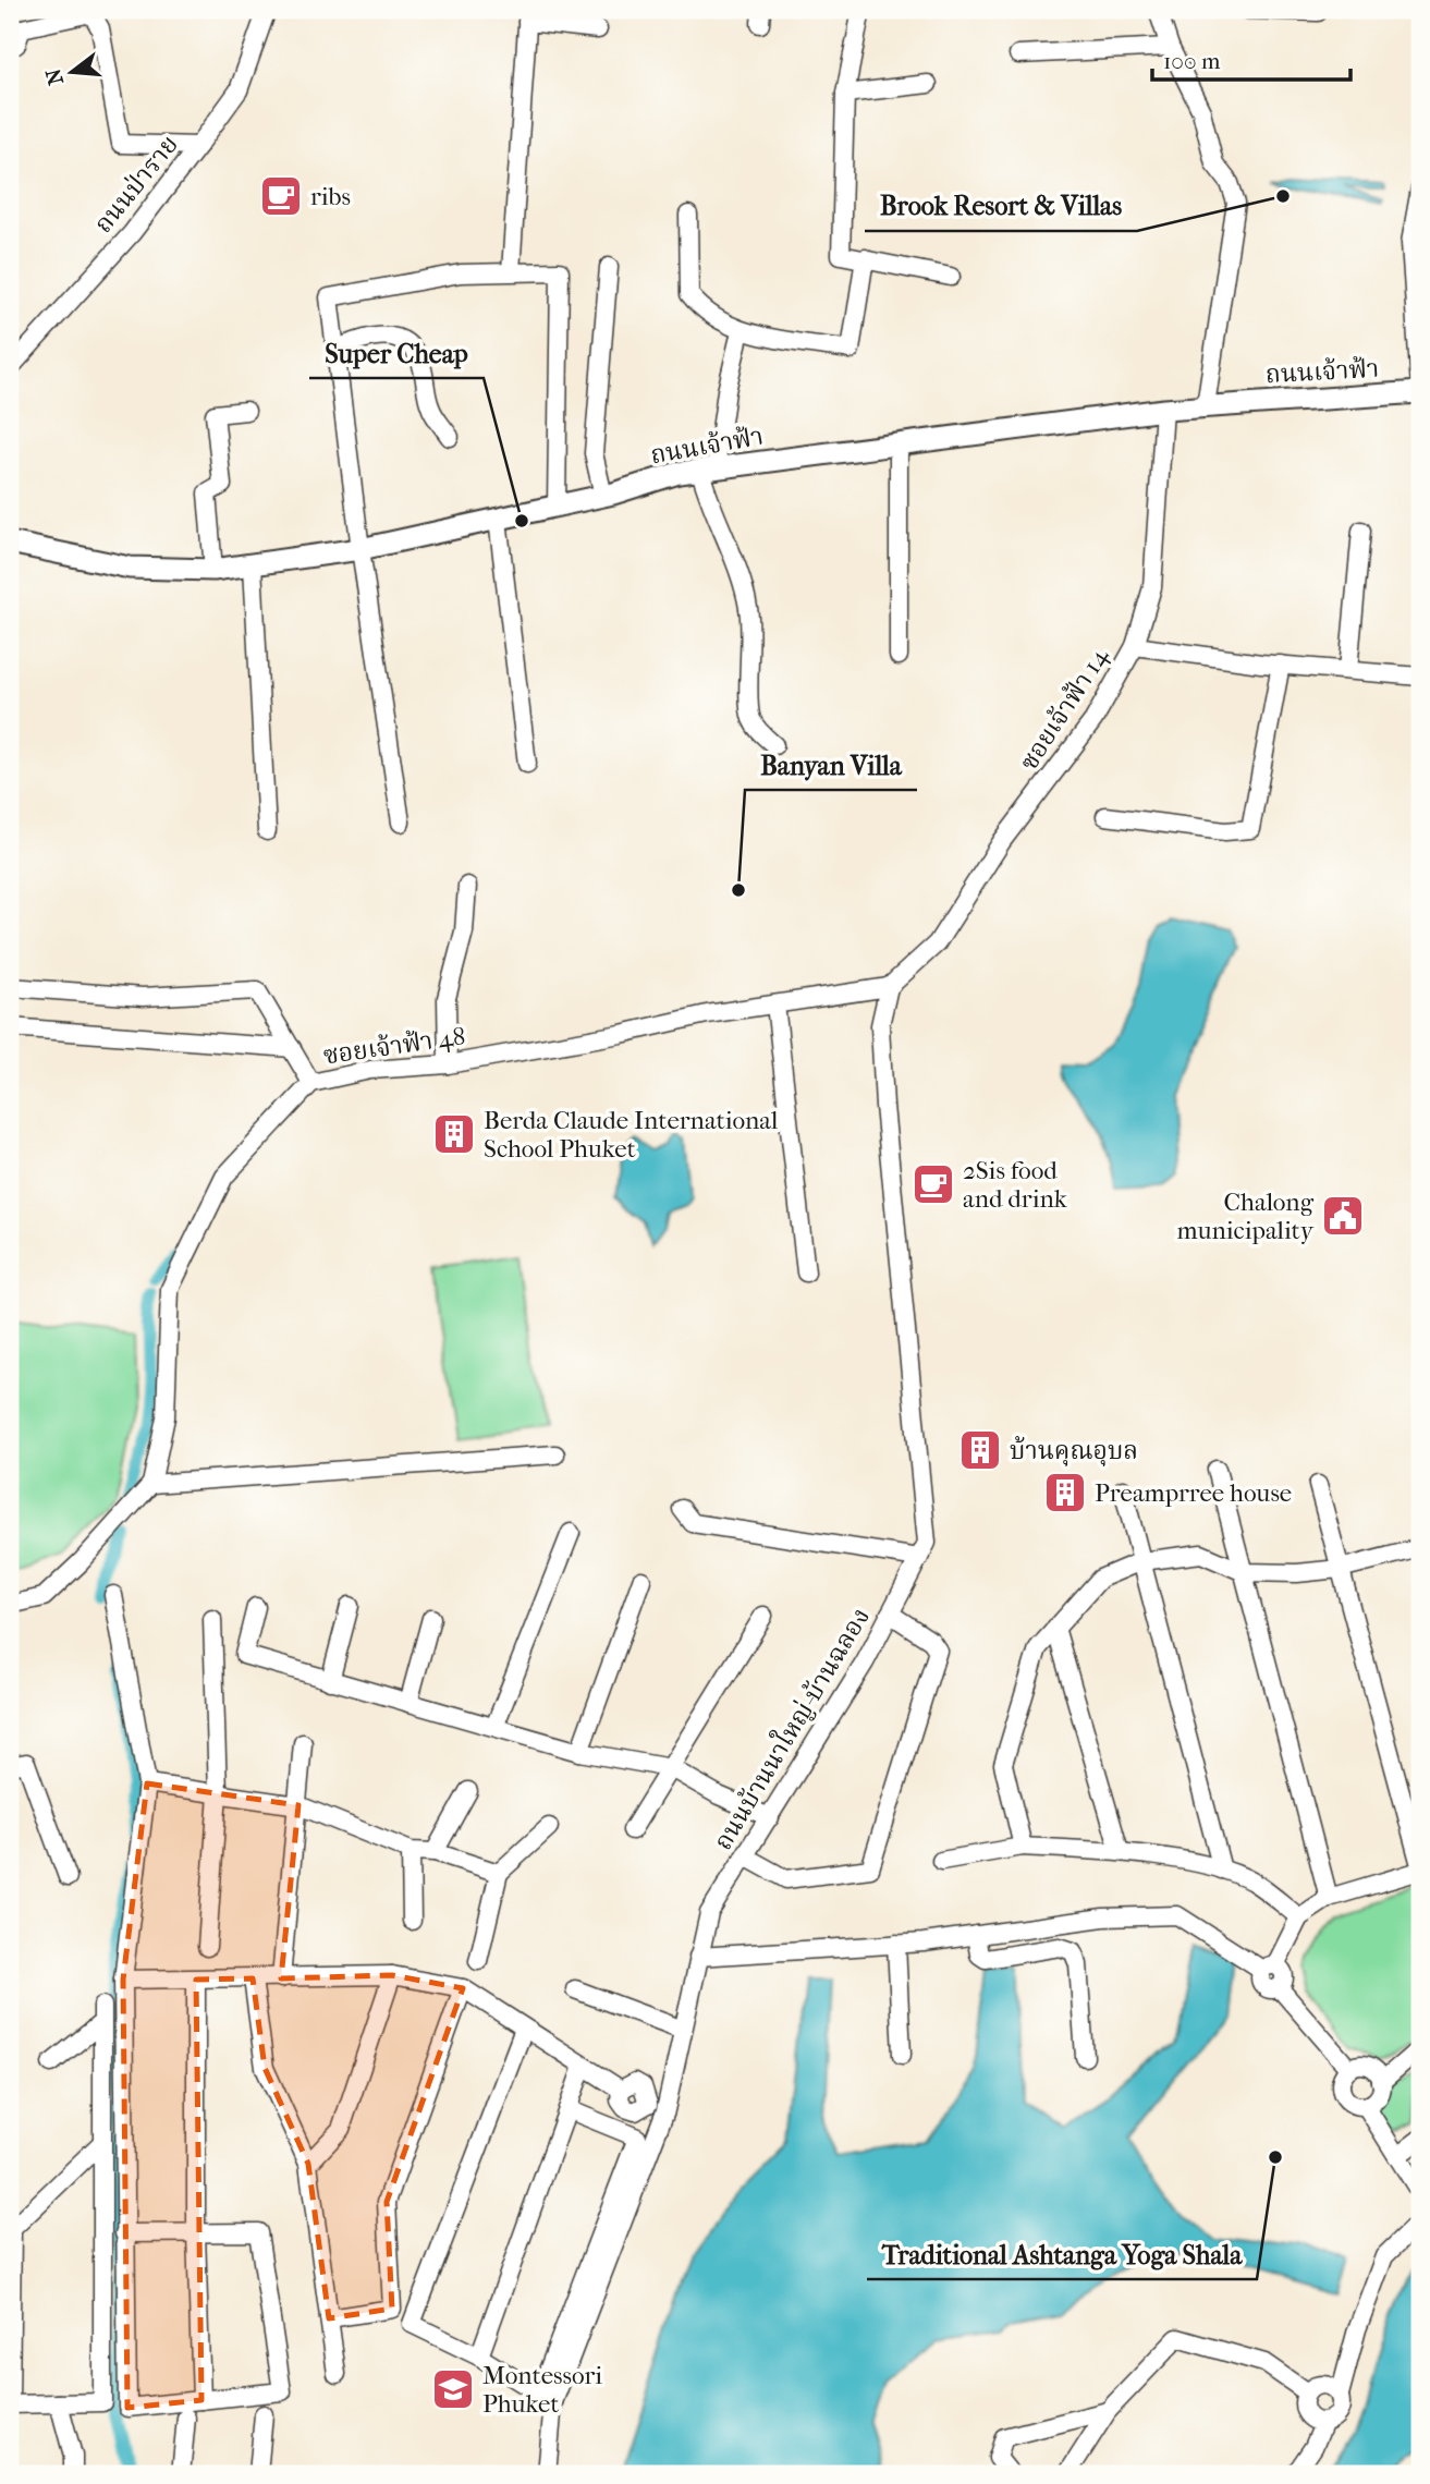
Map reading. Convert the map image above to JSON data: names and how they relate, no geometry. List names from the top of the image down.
{
  "streets": {
    "main road": ["ถนนเจ้าฟ้า"],
    "street": [
      "ถนนป่าราย",
      "ซอยเจ้าฟ้า 14",
      "ซอยเจ้าฟ้า 48",
      "ถนนบ้านนาใหญ่-บ้านฉลอง"
    ]
  },
  "crossings": [
    ["ถนนเจ้าฟ้า", "ซอยเจ้าฟ้า 14"],
    ["ซอยเจ้าฟ้า 14", "ซอยเจ้าฟ้า 48"],
    ["ซอยเจ้าฟ้า 14", "ถนนบ้านนาใหญ่-บ้านฉลอง"],
    ["ซอยเจ้าฟ้า 48", "ถนนบ้านนาใหญ่-บ้านฉลอง"]
  ],
  "places": {
    "cafe": ["ribs", "2Sis food and drink"],
    "other": [
      "Brook Resort & Villas",
      "Super Cheap",
      "Banyan Villa",
      "Traditional Ashtanga Yoga Shala"
    ],
    "building": ["Berda Claude International School Phuket", "บ้านคุณอุบล", "Preamprree house"],
    "public building": ["Chalong municipality"],
    "school or university": ["Montessori Phuket"]
  },
  "scale_bar": "100 m",
  "north": "left"
}
